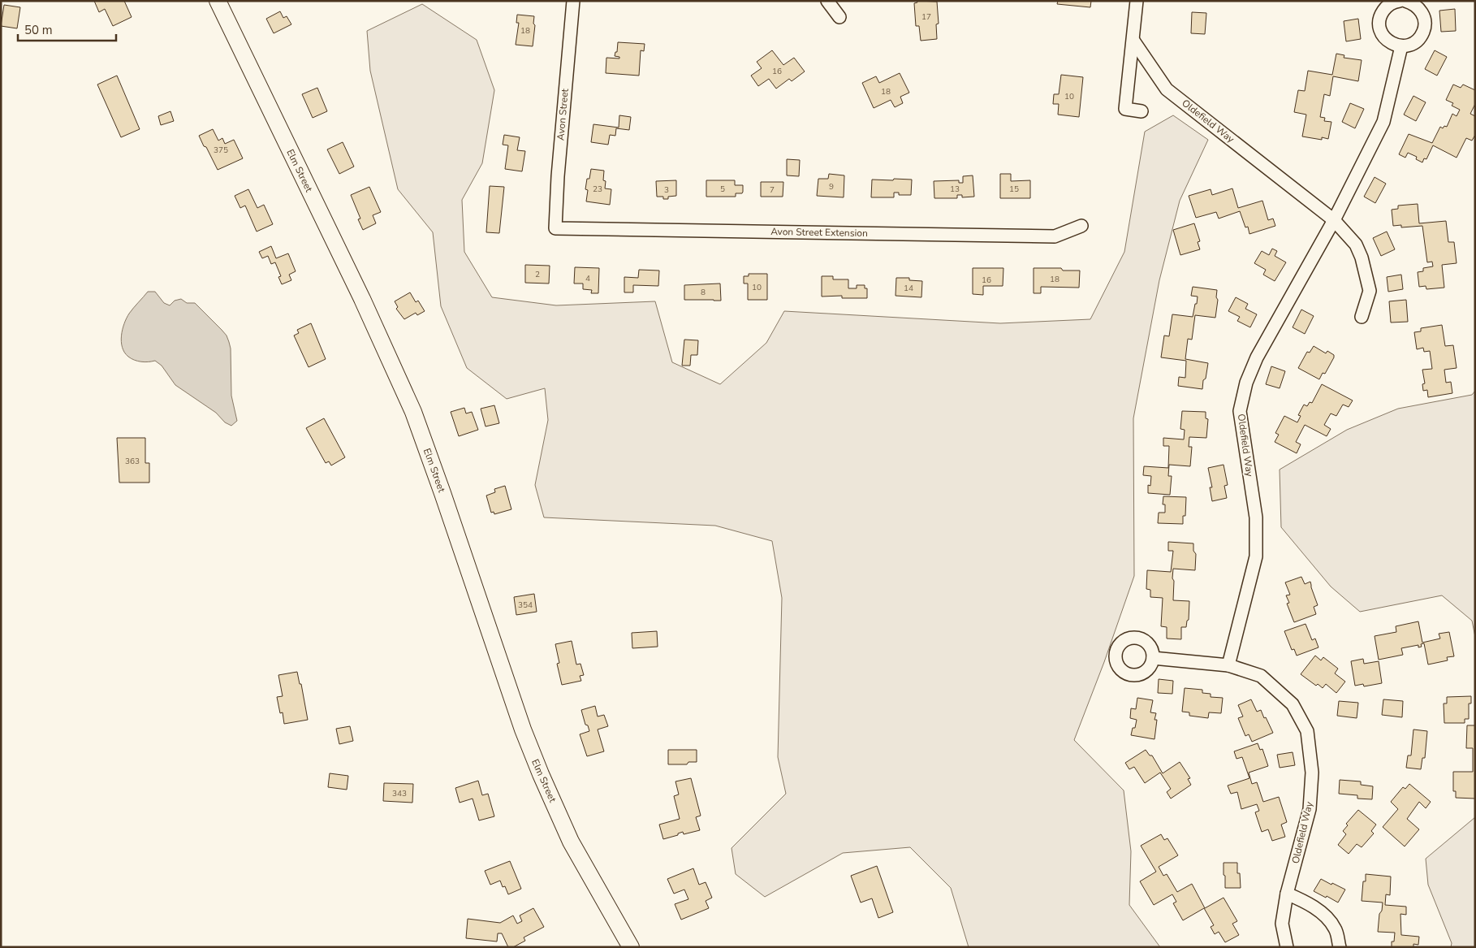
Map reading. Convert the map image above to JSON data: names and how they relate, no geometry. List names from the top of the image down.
{
  "streets": {
    "street": [
      "Avon Street",
      "Oldefield Way",
      "Elm Street",
      "Avon Street Extension"
    ]
  },
  "crossings": [
    ["Avon Street", "Avon Street Extension"]
  ],
  "house_numbers": [
    "17",
    "18",
    "16",
    "18",
    "10",
    "375",
    "9",
    "23",
    "5",
    "13",
    "15",
    "3",
    "7",
    "2",
    "4",
    "18",
    "16",
    "10",
    "14",
    "8",
    "363",
    "354",
    "343"
  ],
  "scale_bar": "50 m"
}
